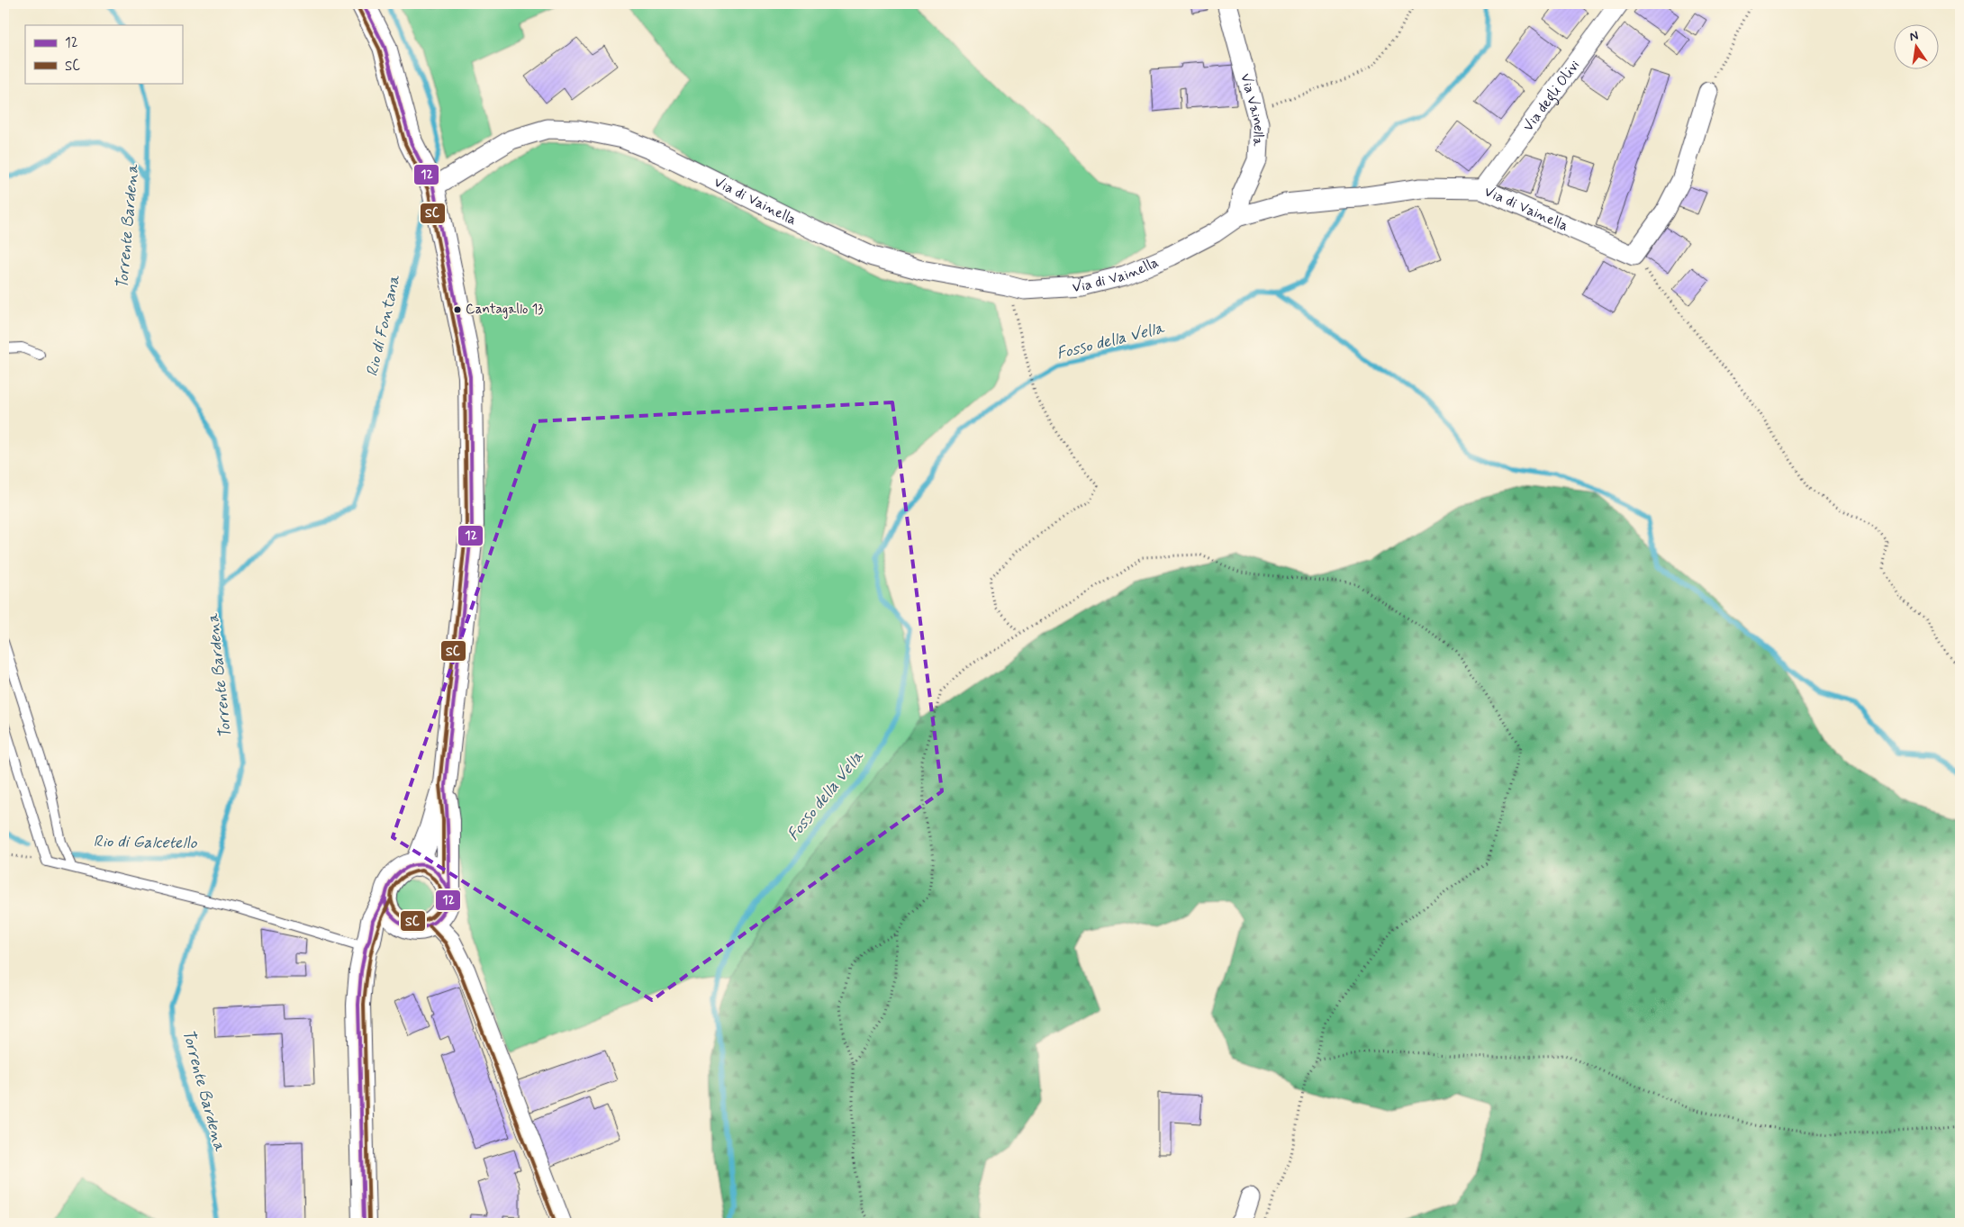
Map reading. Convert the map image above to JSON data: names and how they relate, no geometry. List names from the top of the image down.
{
  "streets": {
    "street": ["Via degli Olivi", "Via Vainella", "Via di Vainella"]
  },
  "crossings": [
    ["Via degli Olivi", "Via di Vainella"],
    ["Via Vainella", "Via di Vainella"]
  ],
  "water": [
    "Torrente Bardena",
    "Rio di Fontana",
    "Fosso della Vella",
    "Rio di Galcetello"
  ],
  "places": ["Cantagallo 13"],
  "lines": ["transit line 12", "transit line SC"],
  "legend": ["12", "SC"],
  "north": "top"
}
